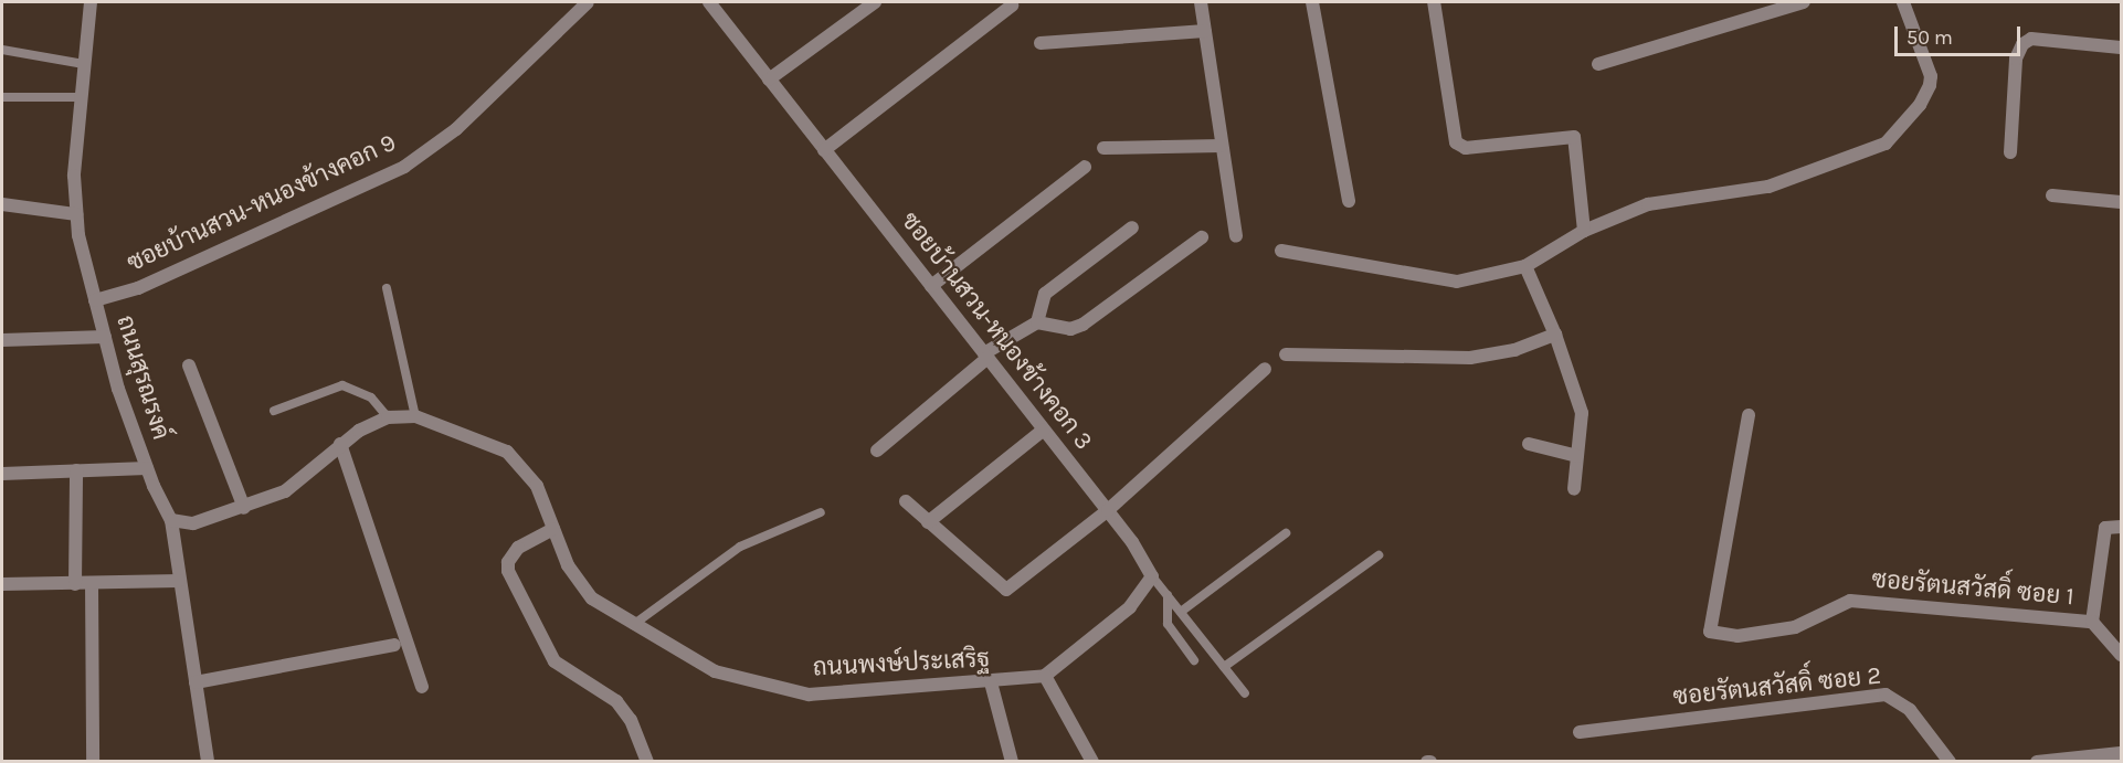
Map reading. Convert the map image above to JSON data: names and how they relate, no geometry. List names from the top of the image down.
{
  "streets": {
    "street": [
      "ซอยบ้านสวน-หนองข้างคอก 9",
      "ซอยบ้านสวน-หนองข้างคอก 3",
      "ถนนสุรณรงค์",
      "ซอยรัตนสวัสดิ์ ซอย 1",
      "ถนนพงษ์ประเสริฐ",
      "ซอยรัตนสวัสดิ์ ซอย 2"
    ]
  },
  "crossings": [
    ["ซอยบ้านสวน-หนองข้างคอก 9", "ถนนสุรณรงค์"],
    ["ถนนสุรณรงค์", "ถนนพงษ์ประเสริฐ"]
  ],
  "scale_bar": "50 m"
}
